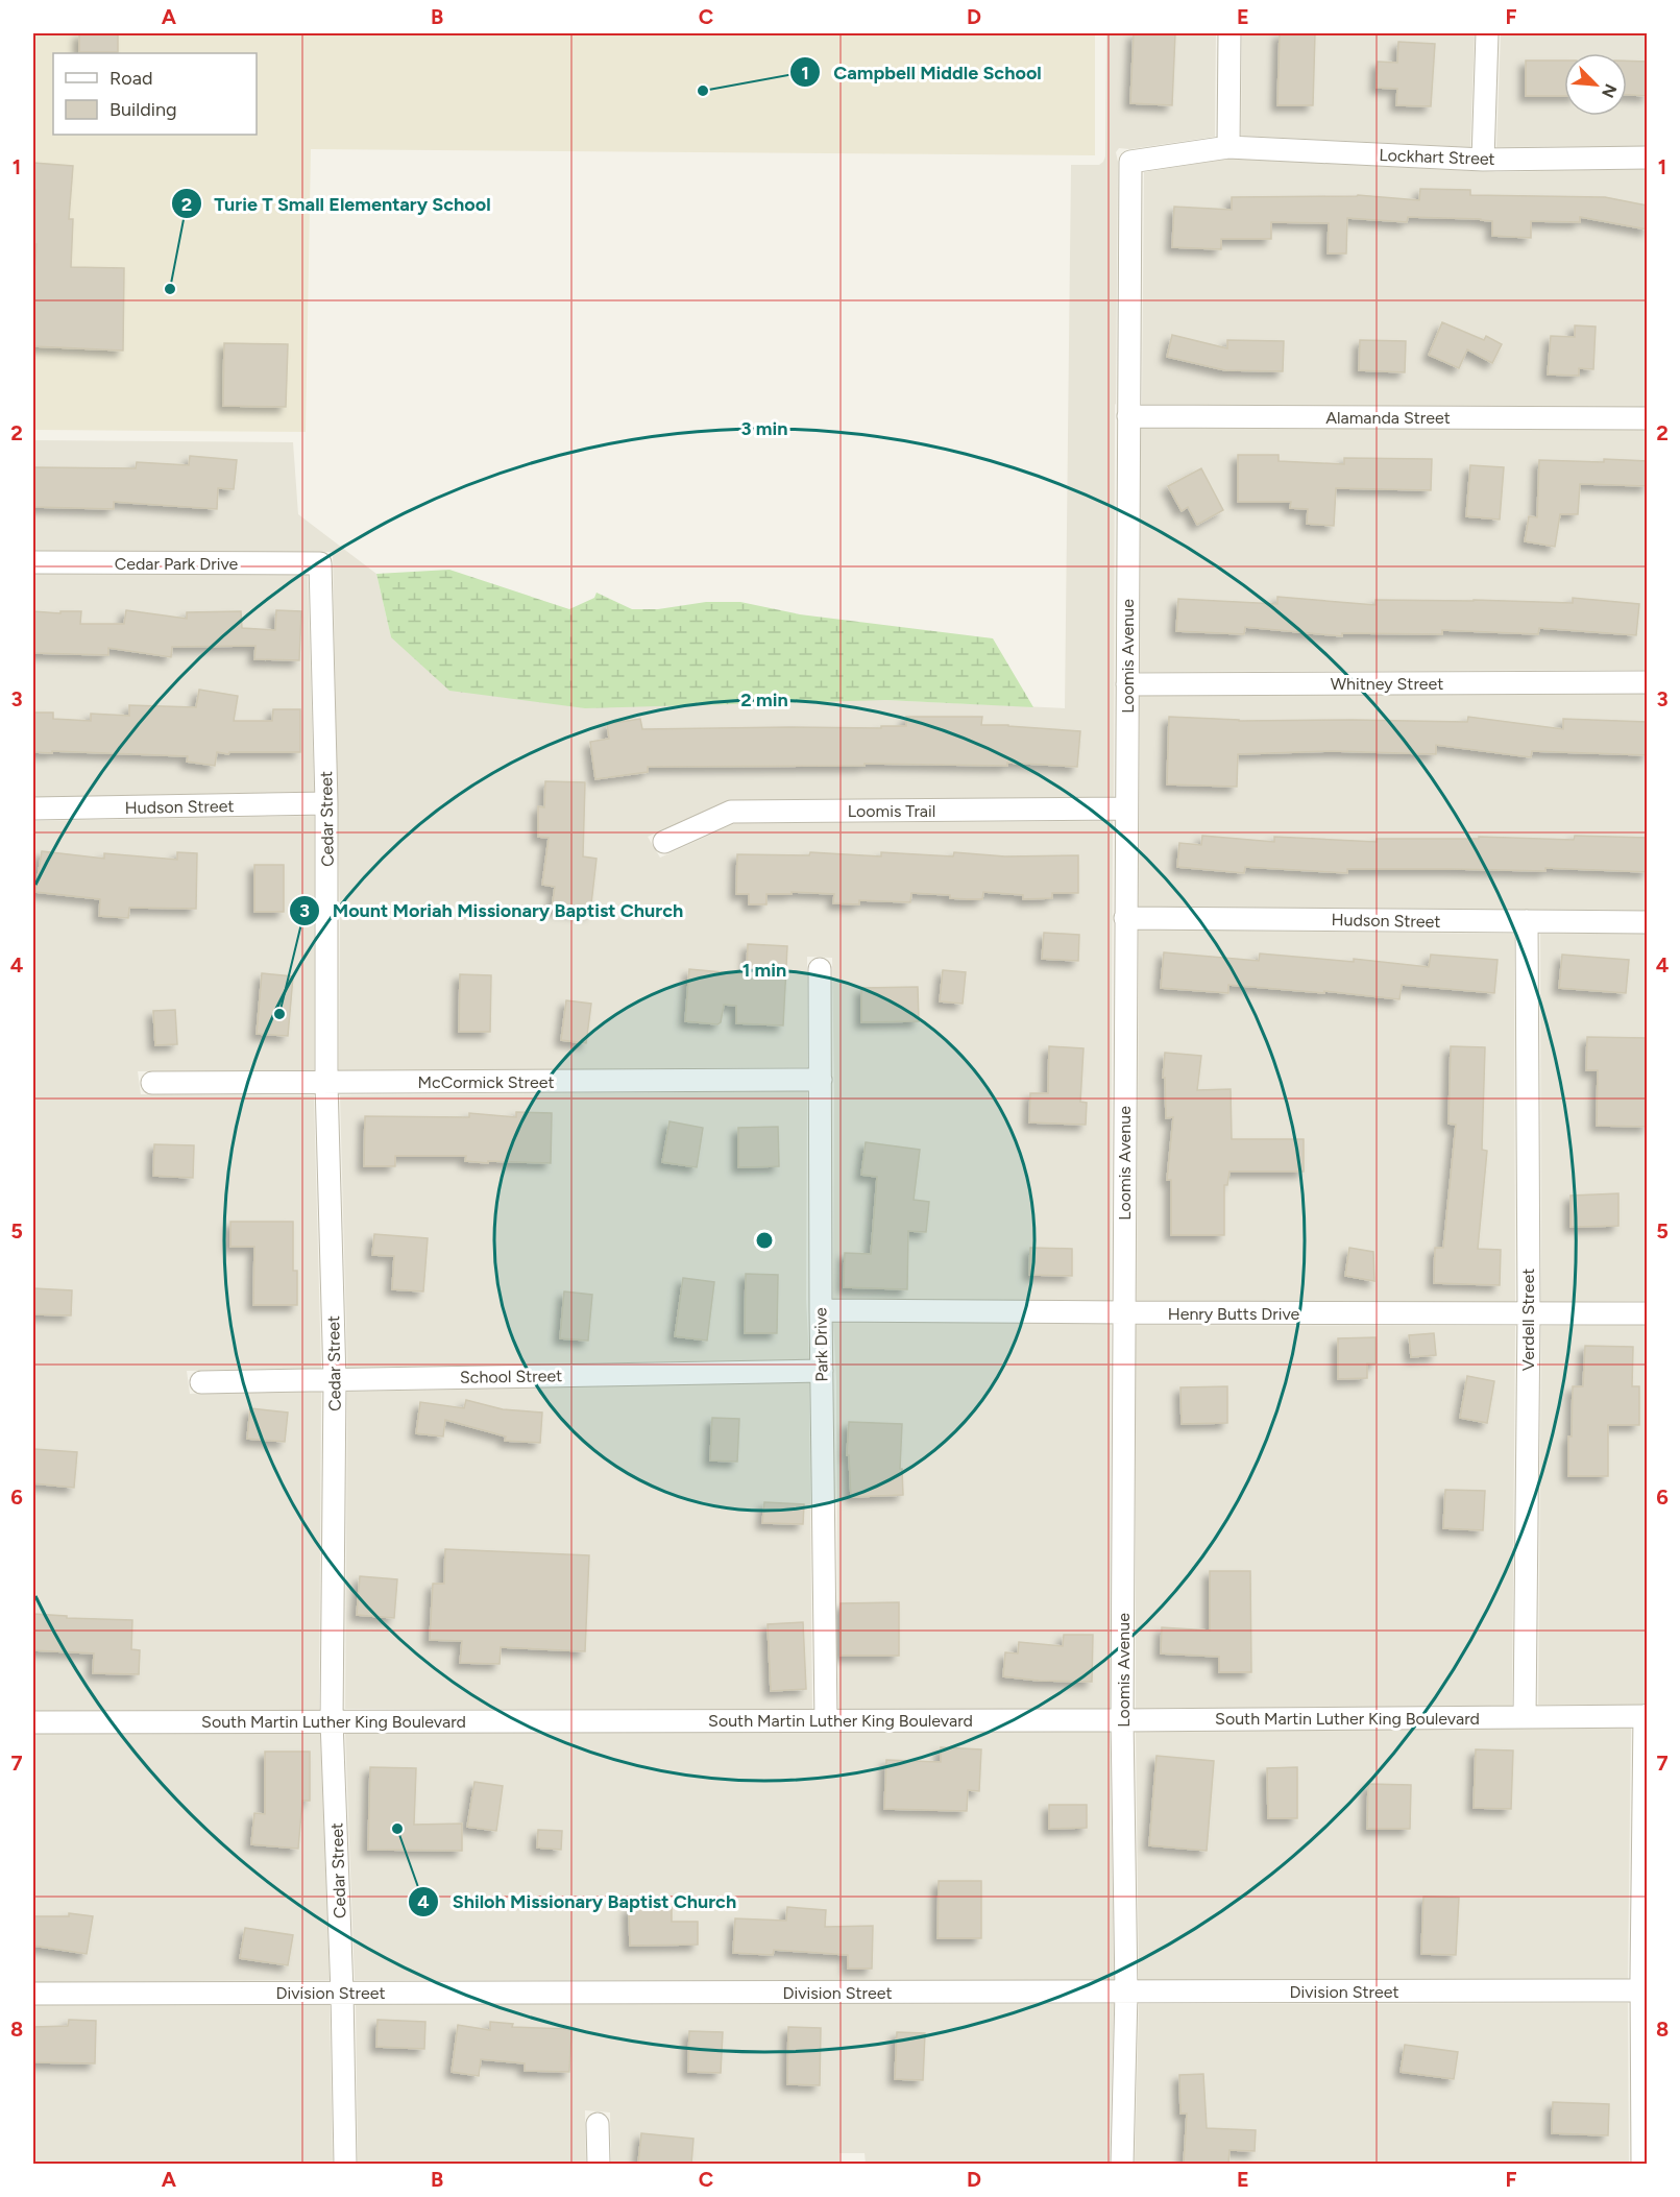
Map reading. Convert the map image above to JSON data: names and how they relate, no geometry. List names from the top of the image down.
{
  "streets": {
    "street": [
      "Lockhart Street",
      "Alamanda Street",
      "Cedar Park Drive",
      "Loomis Avenue",
      "Whitney Street",
      "Hudson Street",
      "Loomis Trail",
      "Cedar Street",
      "McCormick Street",
      "Henry Butts Drive",
      "Verdell Street",
      "Park Drive",
      "School Street",
      "South Martin Luther King Boulevard",
      "Division Street"
    ]
  },
  "crossings": [
    ["Lockhart Street", "Loomis Avenue"],
    ["Alamanda Street", "Loomis Avenue"],
    ["Cedar Park Drive", "Cedar Street"],
    ["Loomis Avenue", "Whitney Street"],
    ["Loomis Avenue", "Hudson Street"],
    ["Loomis Avenue", "Loomis Trail"],
    ["Loomis Avenue", "Henry Butts Drive"],
    ["Loomis Avenue", "South Martin Luther King Boulevard"],
    ["Loomis Avenue", "Division Street"],
    ["Hudson Street", "Cedar Street"],
    ["Hudson Street", "Verdell Street"],
    ["Cedar Street", "McCormick Street"],
    ["Cedar Street", "School Street"],
    ["Cedar Street", "South Martin Luther King Boulevard"],
    ["Cedar Street", "Division Street"],
    ["McCormick Street", "Park Drive"],
    ["Henry Butts Drive", "Verdell Street"],
    ["Henry Butts Drive", "Park Drive"],
    ["Verdell Street", "South Martin Luther King Boulevard"],
    ["Park Drive", "School Street"],
    ["Park Drive", "South Martin Luther King Boulevard"]
  ],
  "places": [
    "Campbell Middle School",
    "Turie T Small Elementary School",
    "Mount Moriah Missionary Baptist Church",
    "Shiloh Missionary Baptist Church"
  ],
  "legend": ["Road", "Building"],
  "north": "bottom right",
  "grid": {
    "columns": [
      "A",
      "B",
      "C",
      "D",
      "E",
      "F"
    ],
    "rows": [
      "1",
      "2",
      "3",
      "4",
      "5",
      "6",
      "7",
      "8"
    ]
  },
  "rings": ["3 min", "2 min", "1 min"]
}
